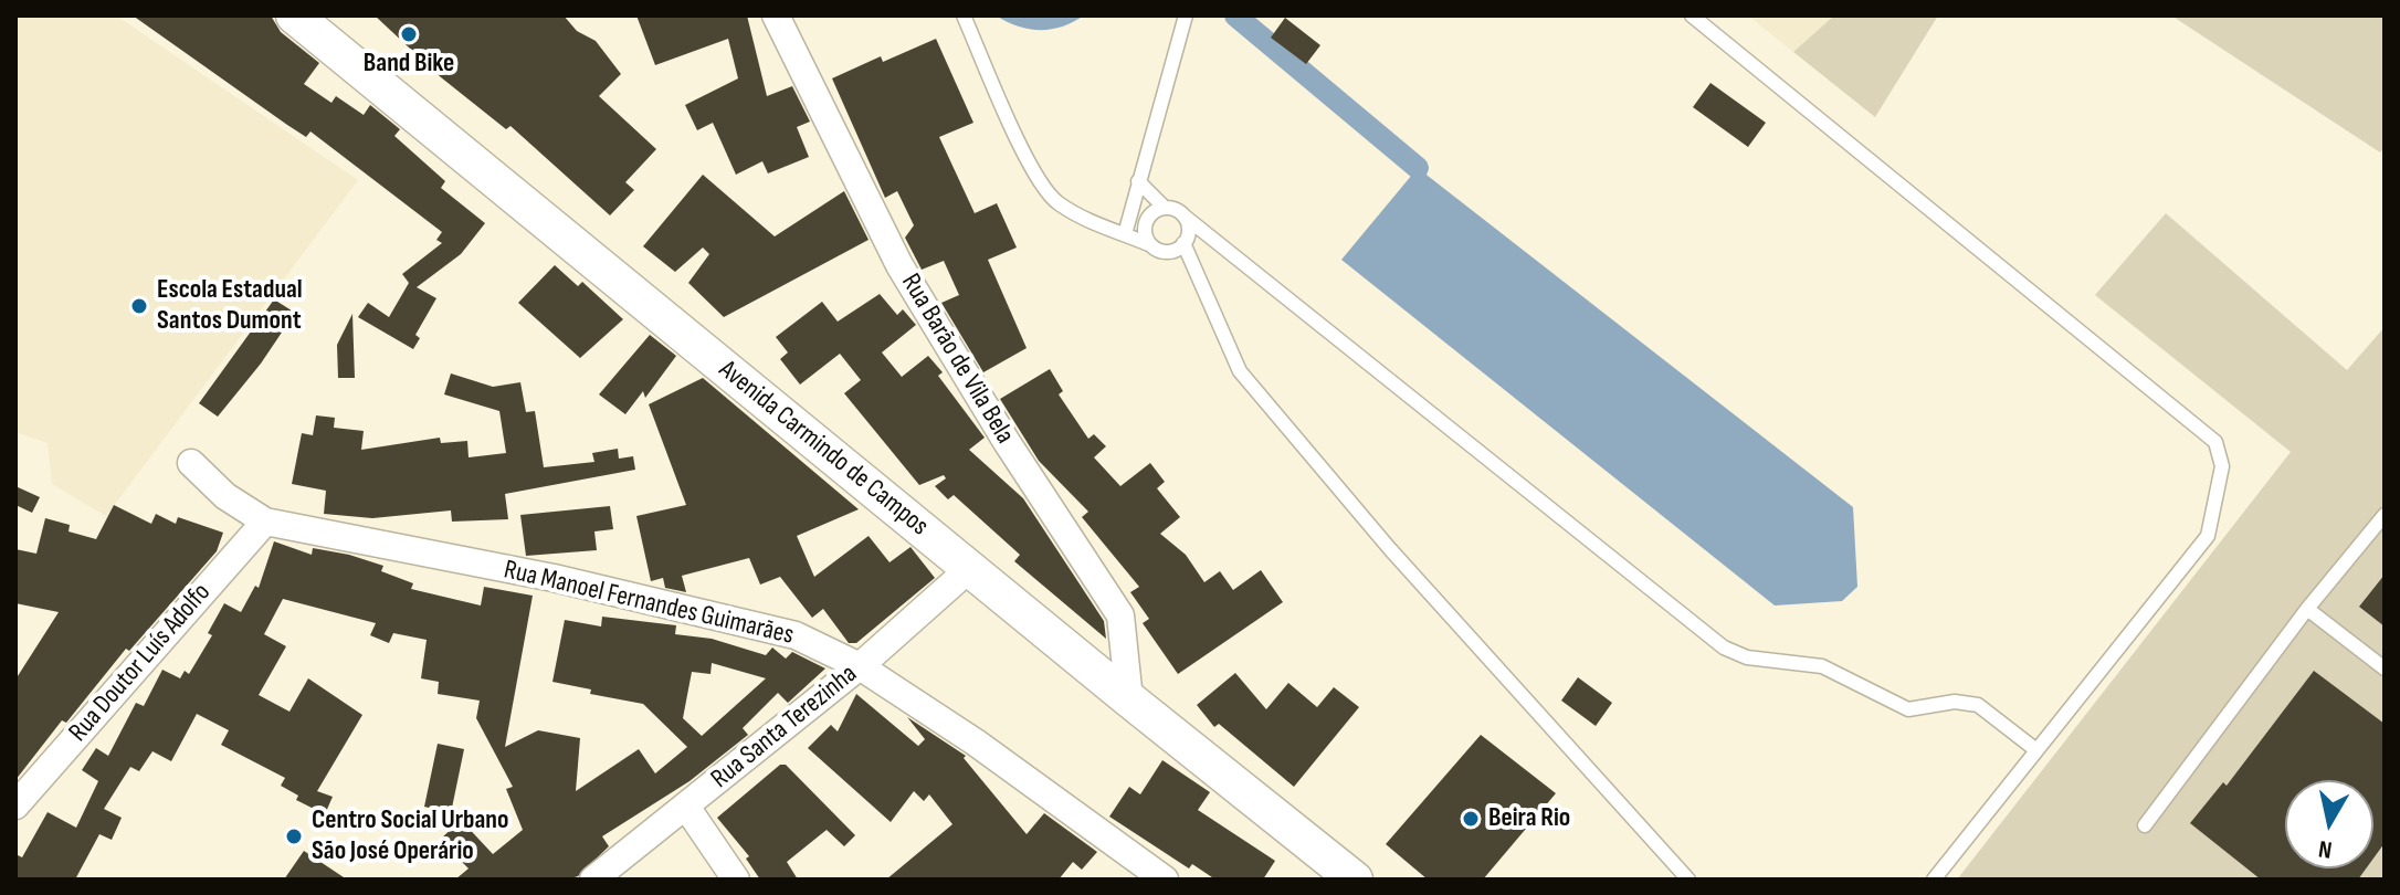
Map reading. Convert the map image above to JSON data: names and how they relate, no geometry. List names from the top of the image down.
{
  "streets": {
    "main road": ["Avenida Carmindo de Campos"],
    "street": [
      "Rua Barão de Vila Bela",
      "Rua Manoel Fernandes Guimarães",
      "Rua Doutor Luís Adolfo",
      "Rua Santa Terezinha"
    ]
  },
  "crossings": [
    ["Rua Barão de Vila Bela", "Avenida Carmindo de Campos"],
    ["Avenida Carmindo de Campos", "Rua Santa Terezinha"],
    ["Rua Manoel Fernandes Guimarães", "Rua Doutor Luís Adolfo"],
    ["Rua Manoel Fernandes Guimarães", "Rua Santa Terezinha"]
  ],
  "places": [
    "Band Bike",
    "Escola Estadual Santos Dumont",
    "Beira Rio",
    "Centro Social Urbano São José Operário"
  ],
  "north": "bottom"
}
